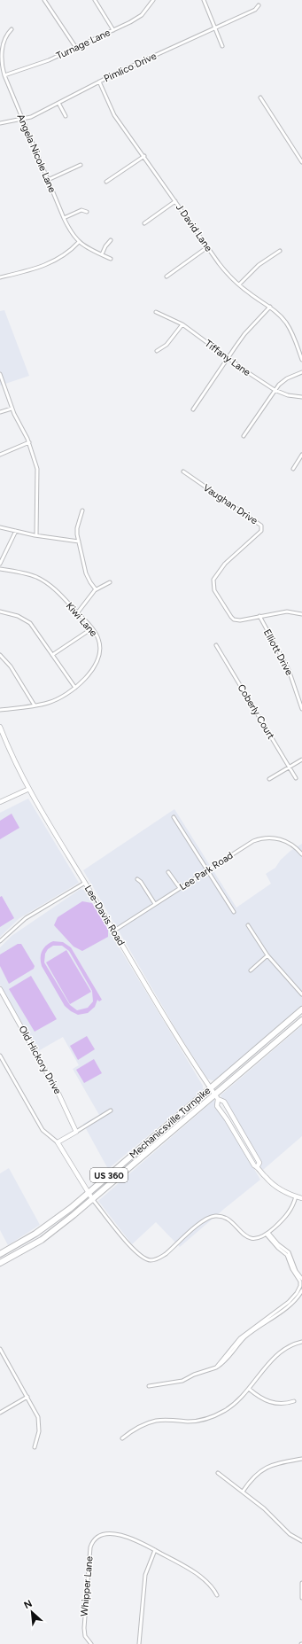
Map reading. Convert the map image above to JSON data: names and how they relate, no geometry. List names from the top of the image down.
{
  "streets": {
    "highway": ["Mechanicsville Turnpike", "US 360"],
    "main road": ["Lee-Davis Road", "Old Hickory Drive"],
    "street": [
      "Turnage Lane",
      "Pimlico Drive",
      "Angela Nicole Lane",
      "J David Lane",
      "Tiffany Lane",
      "Vaughan Drive",
      "Kiwi Lane",
      "Elliott Drive",
      "Coberly Court",
      "Lee Park Road",
      "Whipper Lane"
    ]
  },
  "crossings": [
    ["Turnage Lane", "Angela Nicole Lane"],
    ["Pimlico Drive", "Angela Nicole Lane"],
    ["Pimlico Drive", "J David Lane"],
    ["Vaughan Drive", "Elliott Drive"],
    ["Lee Park Road", "Lee-Davis Road"],
    ["Lee-Davis Road", "Mechanicsville Turnpike"]
  ],
  "north": "top left"
}
